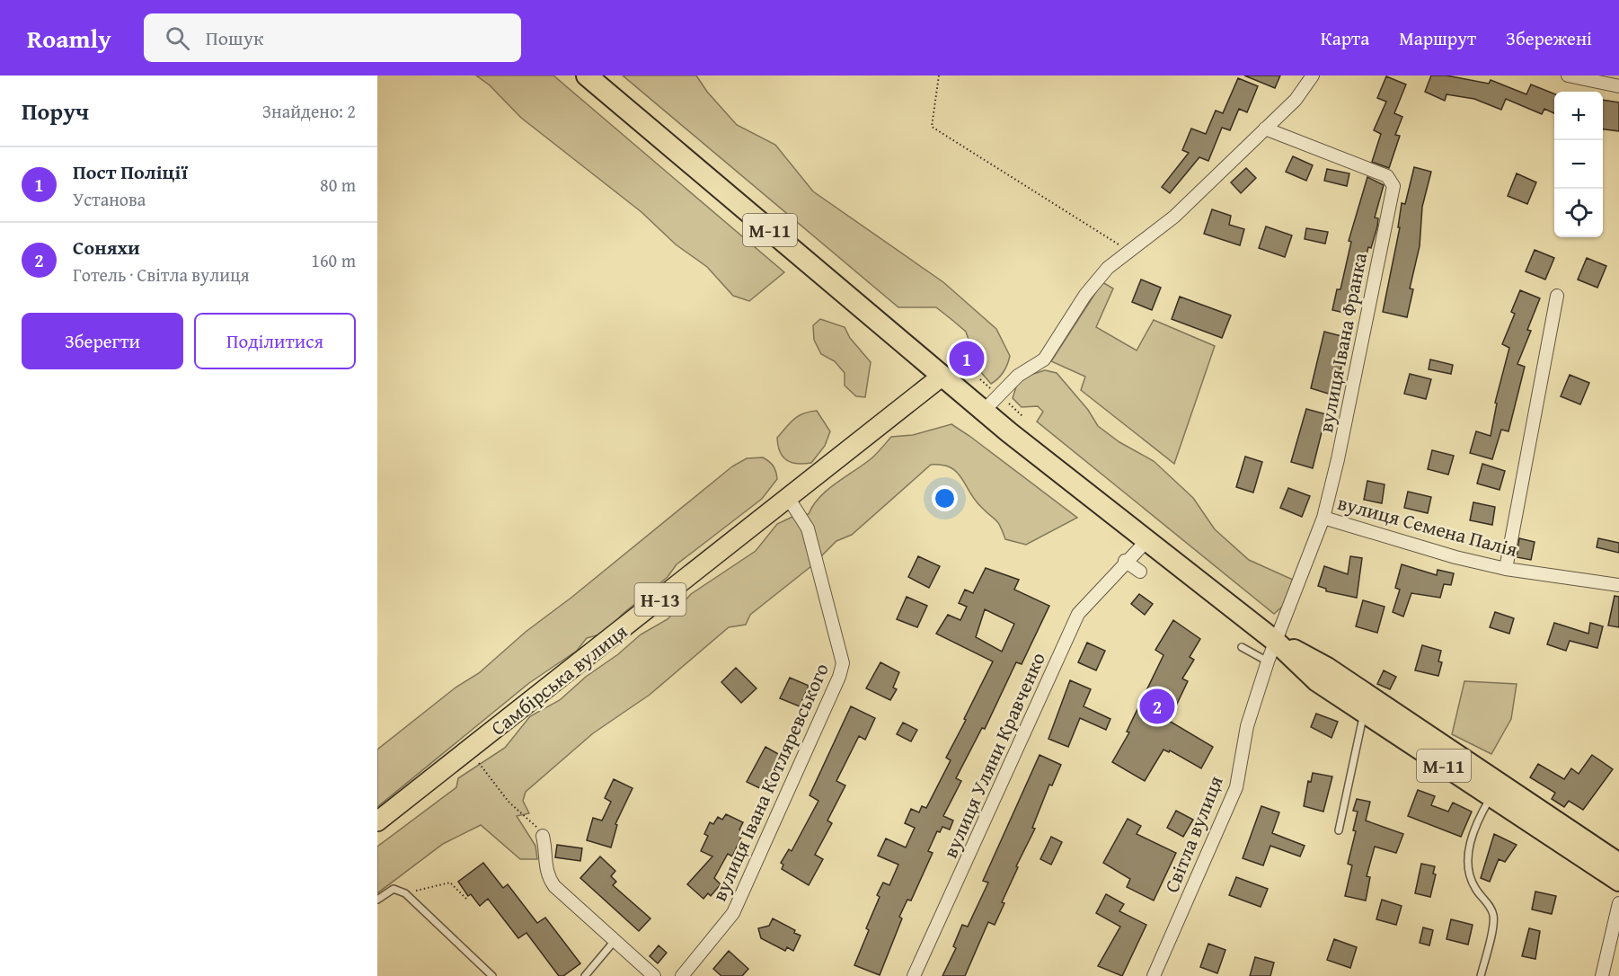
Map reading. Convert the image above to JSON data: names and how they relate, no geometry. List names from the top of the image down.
{
  "streets": {
    "highway": ["М-11"],
    "main road": ["Н-13", "Самбірська вулиця"],
    "street": [
      "вулиця Івана Франка",
      "вулиця Семена Палія",
      "вулиця Уляни Кравченко",
      "вулиця Івана Котляревського",
      "Світла вулиця"
    ]
  },
  "crossings": [
    ["М-11", "вулиця Івана Франка"],
    ["М-11", "Самбірська вулиця"],
    ["М-11", "вулиця Уляни Кравченко"],
    ["М-11", "Світла вулиця"],
    ["вулиця Івана Франка", "вулиця Семена Палія"],
    ["вулиця Івана Франка", "Світла вулиця"],
    ["Самбірська вулиця", "вулиця Івана Котляревського"]
  ],
  "page": {
    "header": "Roamly",
    "search": "Пошук",
    "nav": ["Карта", "Маршрут", "Збережені"],
    "heading": ["Поруч", "Знайдено: 2"],
    "map_buttons": ["+", "−"],
    "list": [
      {
        "mark": "1",
        "name": "Пост Поліції",
        "note": "Установа",
        "value": "80 m"
      },
      {
        "mark": "2",
        "name": "Соняхи",
        "note": "Готель · Світла вулиця",
        "value": "160 m"
      }
    ],
    "buttons": ["Зберегти", "Поділитися"],
    "pins": ["1", "2"]
  }
}
